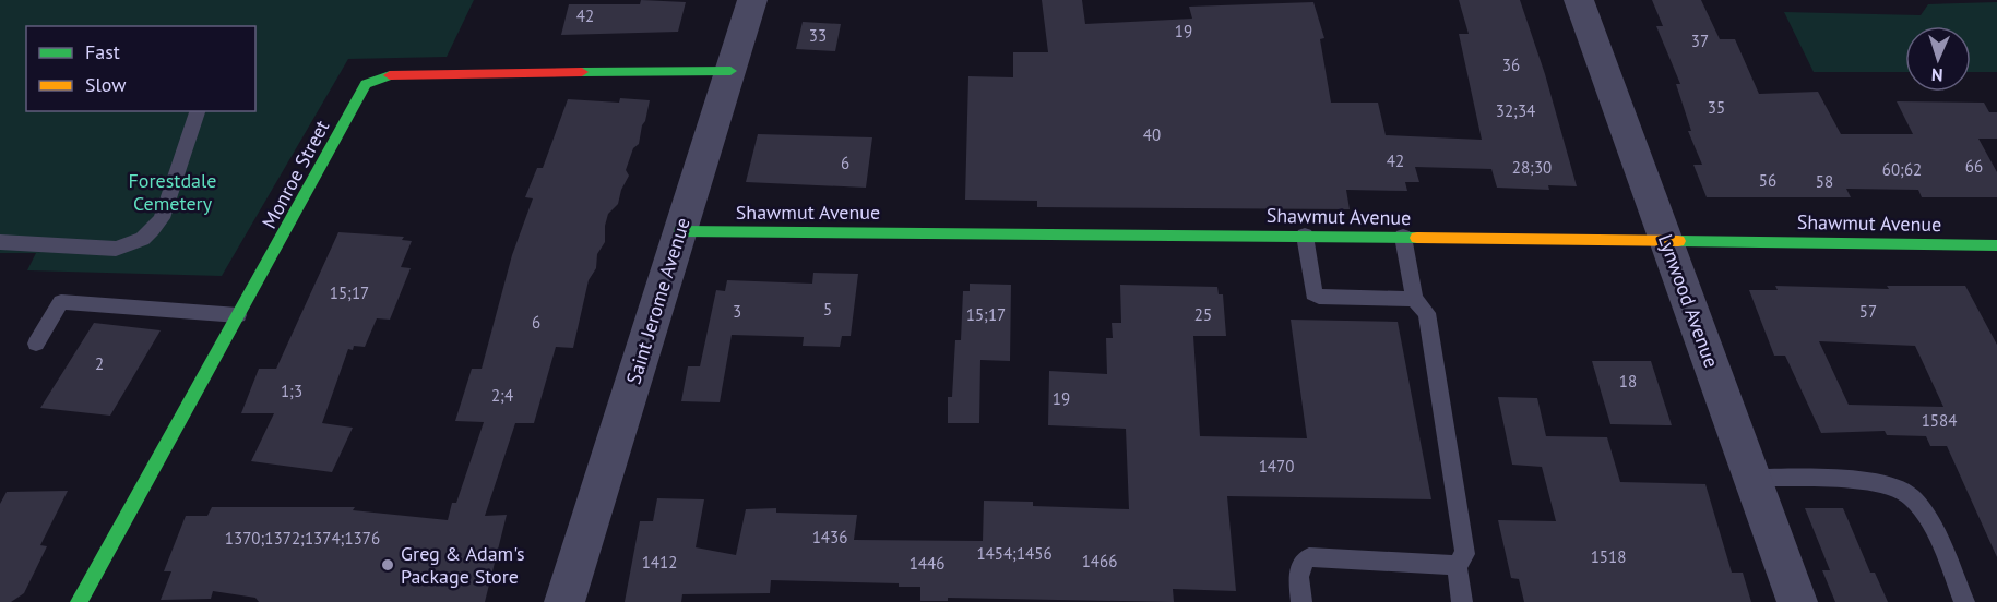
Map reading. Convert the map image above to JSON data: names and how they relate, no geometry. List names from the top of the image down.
{
  "streets": {
    "street": [
      "Monroe Street",
      "Shawmut Avenue",
      "Saint Jerome Avenue",
      "Lynwood Avenue"
    ]
  },
  "crossings": [
    ["Monroe Street", "Saint Jerome Avenue"],
    ["Shawmut Avenue", "Saint Jerome Avenue"],
    ["Shawmut Avenue", "Lynwood Avenue"]
  ],
  "parks": ["Forestdale Cemetery"],
  "places": ["Greg & Adam's Package Store"],
  "house_numbers": [
    "42",
    "19",
    "33",
    "37",
    "36",
    "35",
    "32;34",
    "40",
    "42",
    "6",
    "66",
    "28;30",
    "60;62",
    "56",
    "58",
    "15;17",
    "5",
    "3",
    "57",
    "15;17",
    "25",
    "6",
    "2",
    "18",
    "1;3",
    "2;4",
    "19",
    "1584",
    "1470",
    "1436",
    "1370;1372;1374;1376",
    "1454;1456",
    "1518",
    "1466",
    "1412",
    "1446"
  ],
  "legend": ["Fast", "Slow"],
  "north": "bottom"
}
